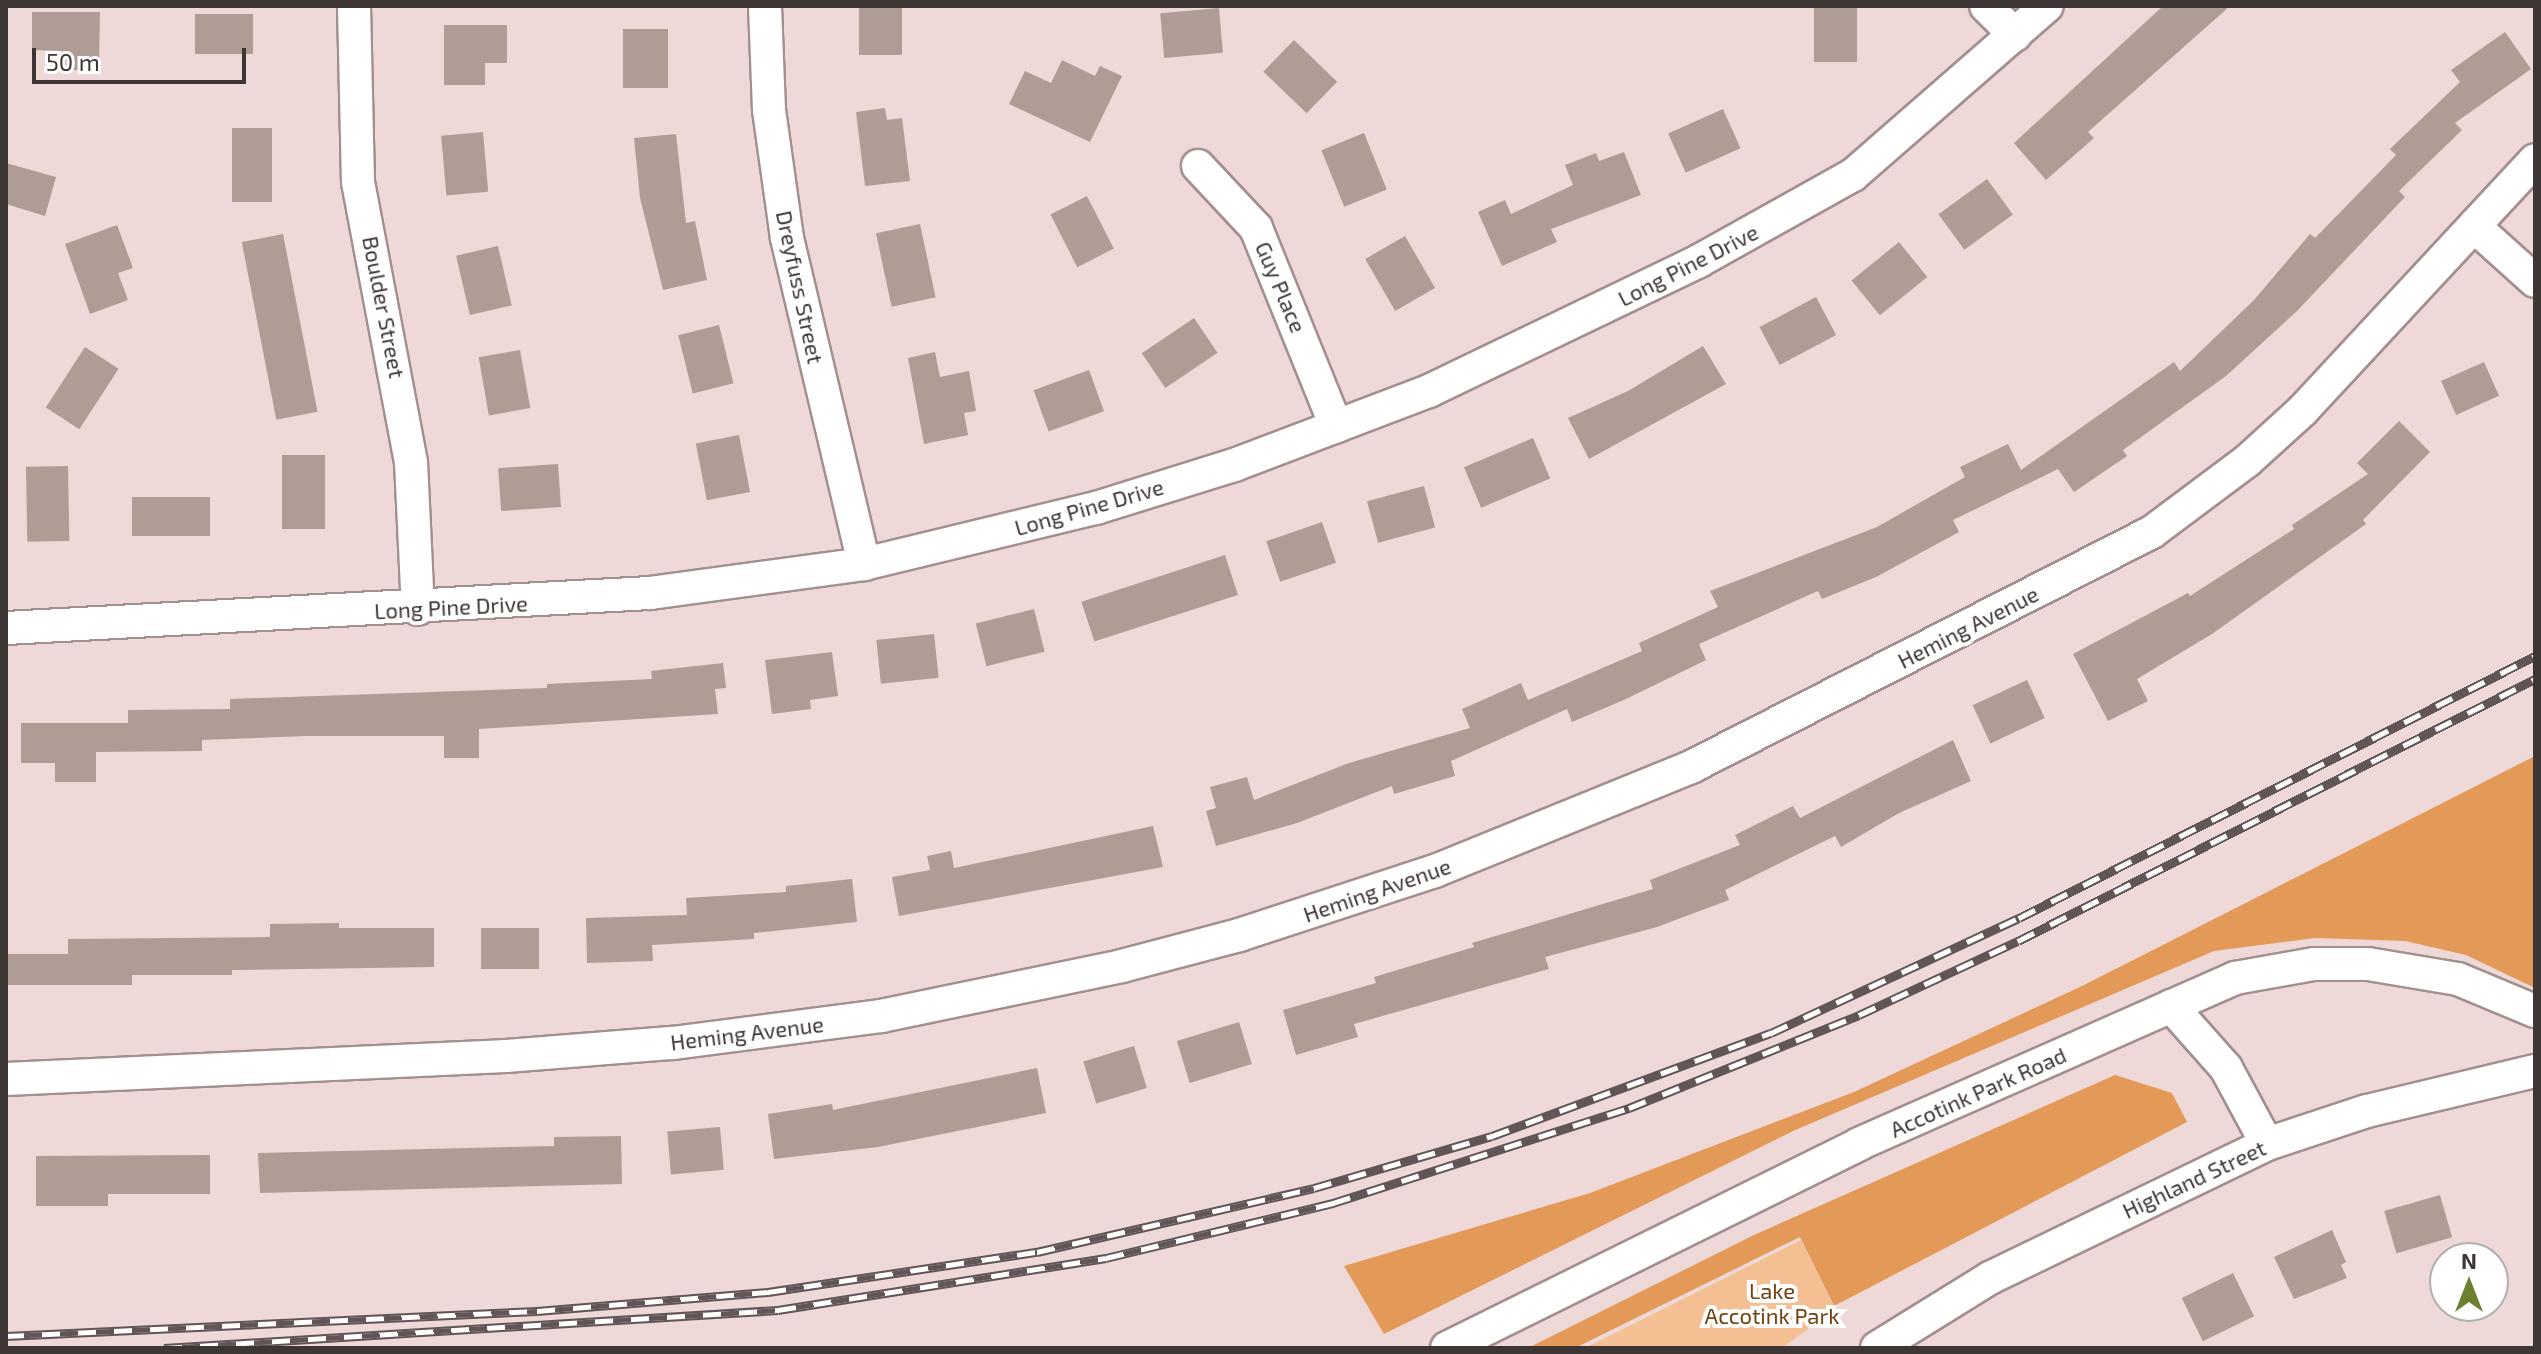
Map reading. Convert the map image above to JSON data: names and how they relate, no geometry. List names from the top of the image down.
{
  "streets": {
    "street": [
      "Long Pine Drive",
      "Dreyfuss Street",
      "Guy Place",
      "Boulder Street",
      "Heming Avenue",
      "Accotink Park Road",
      "Highland Street"
    ]
  },
  "crossings": [
    ["Long Pine Drive", "Dreyfuss Street"],
    ["Long Pine Drive", "Guy Place"],
    ["Long Pine Drive", "Boulder Street"]
  ],
  "parks": ["Lake Accotink Park"],
  "scale_bar": "50 m",
  "north": "top"
}
